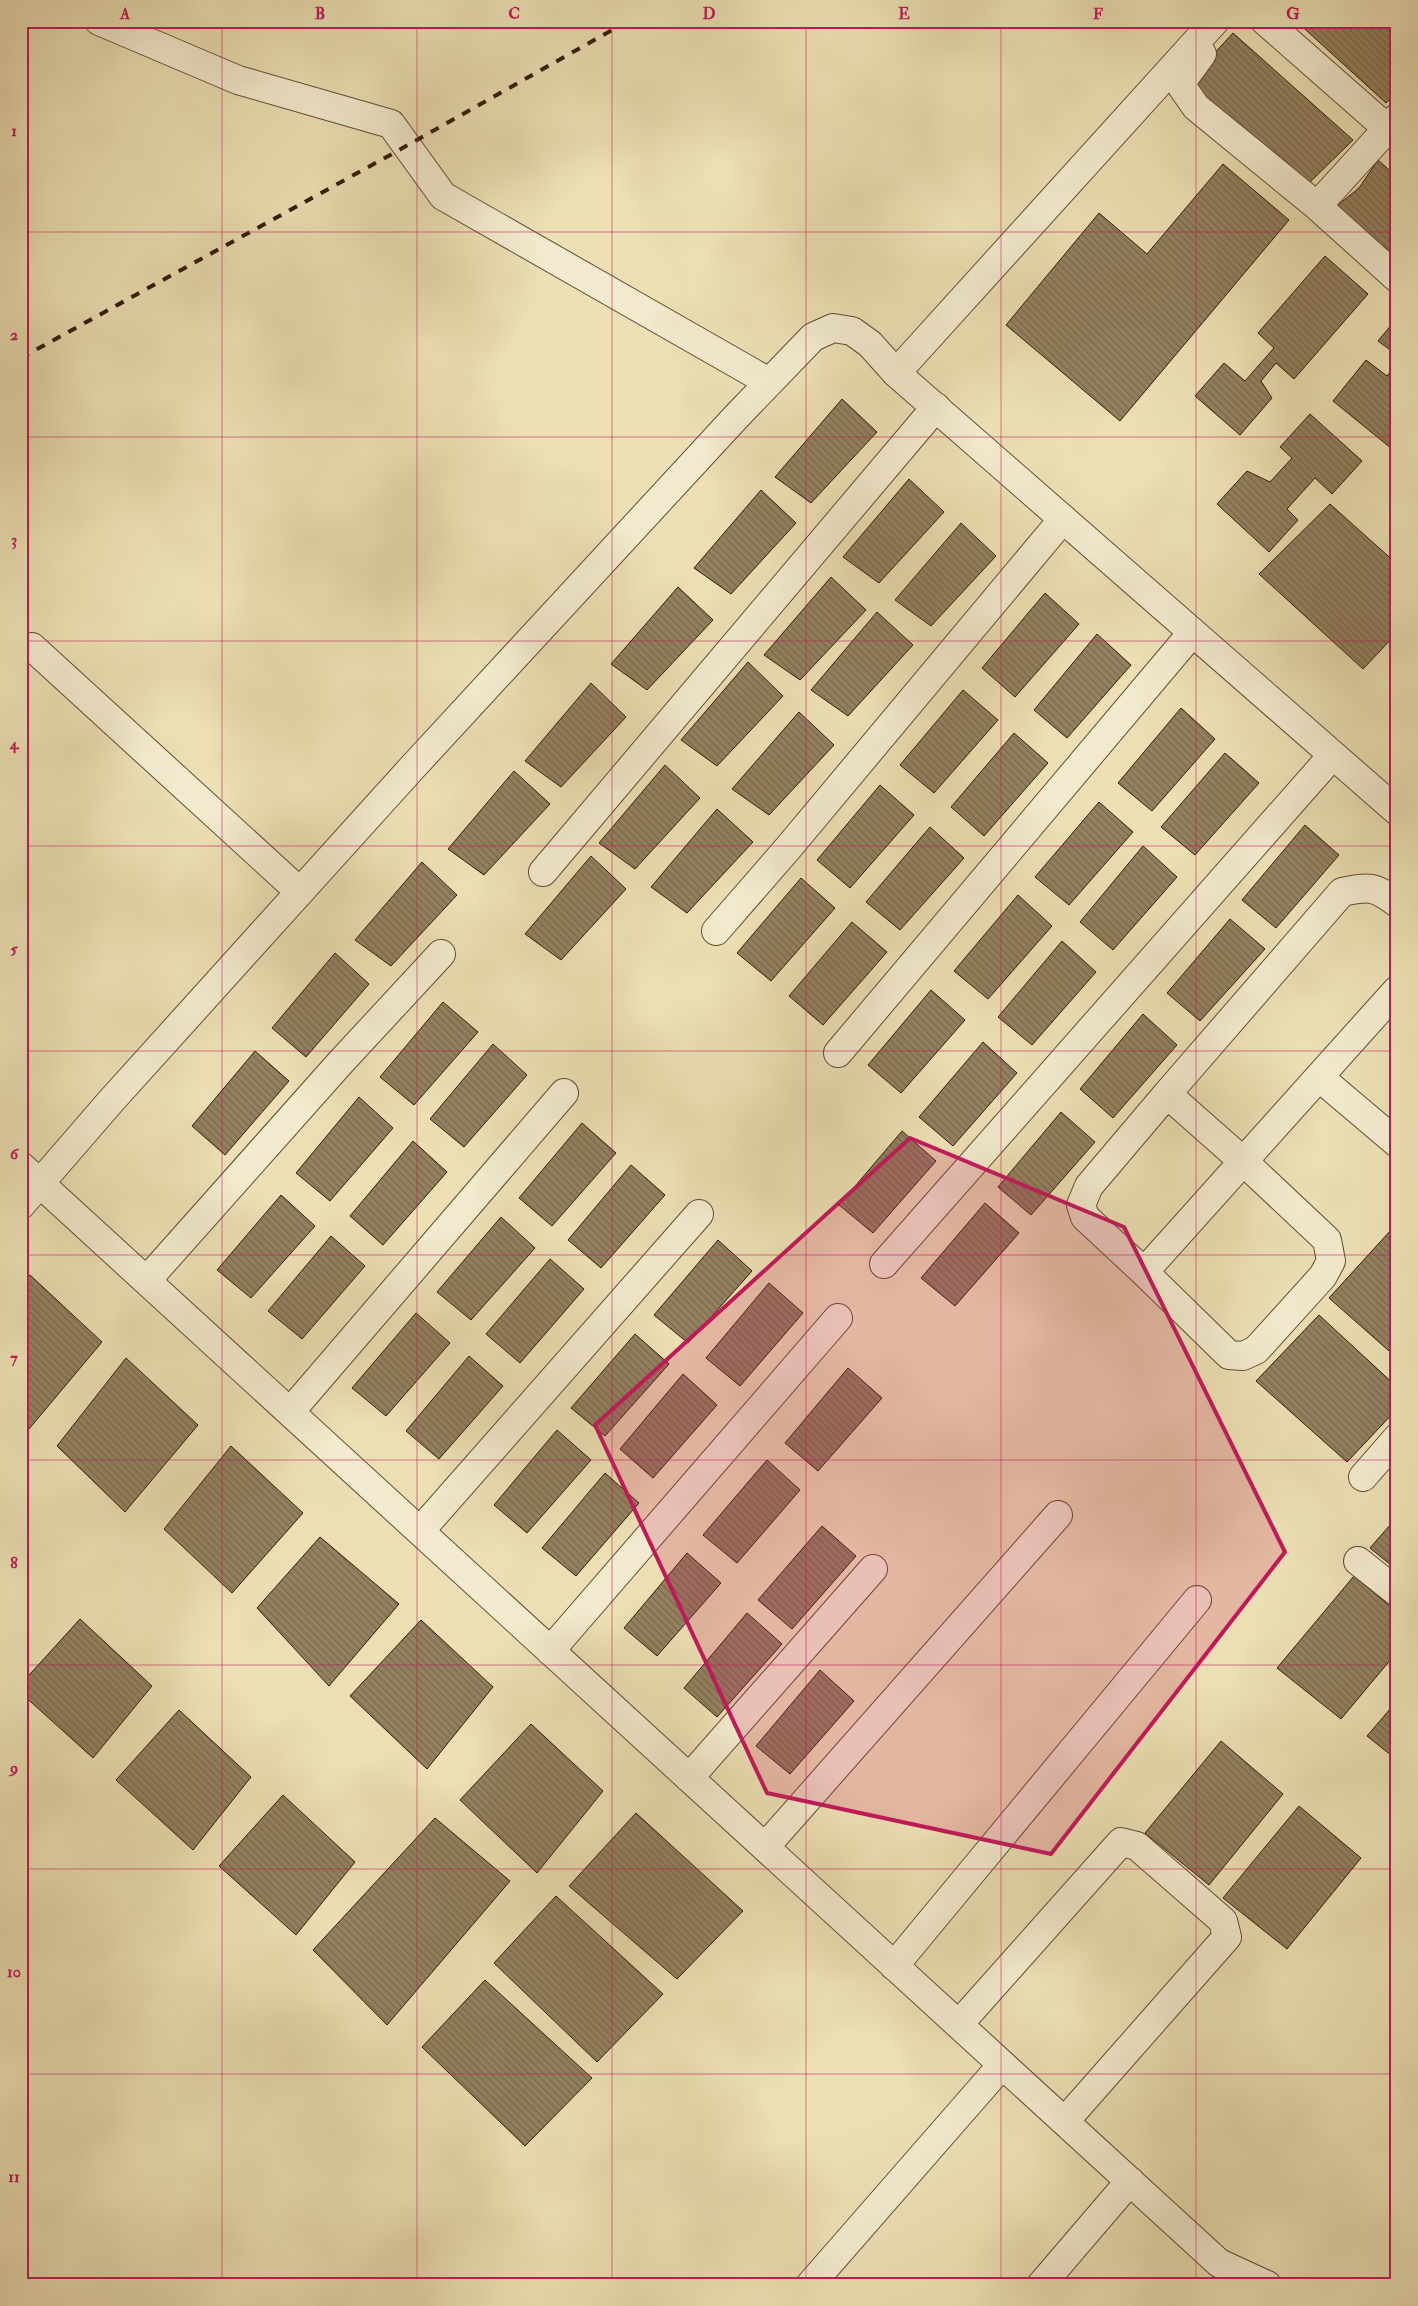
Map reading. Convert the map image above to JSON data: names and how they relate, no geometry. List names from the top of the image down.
{
  "grid": {
    "columns": [
      "A",
      "B",
      "C",
      "D",
      "E",
      "F",
      "G"
    ],
    "rows": [
      "1",
      "2",
      "3",
      "4",
      "5",
      "6",
      "7",
      "8",
      "9",
      "10",
      "11"
    ]
  }
}
